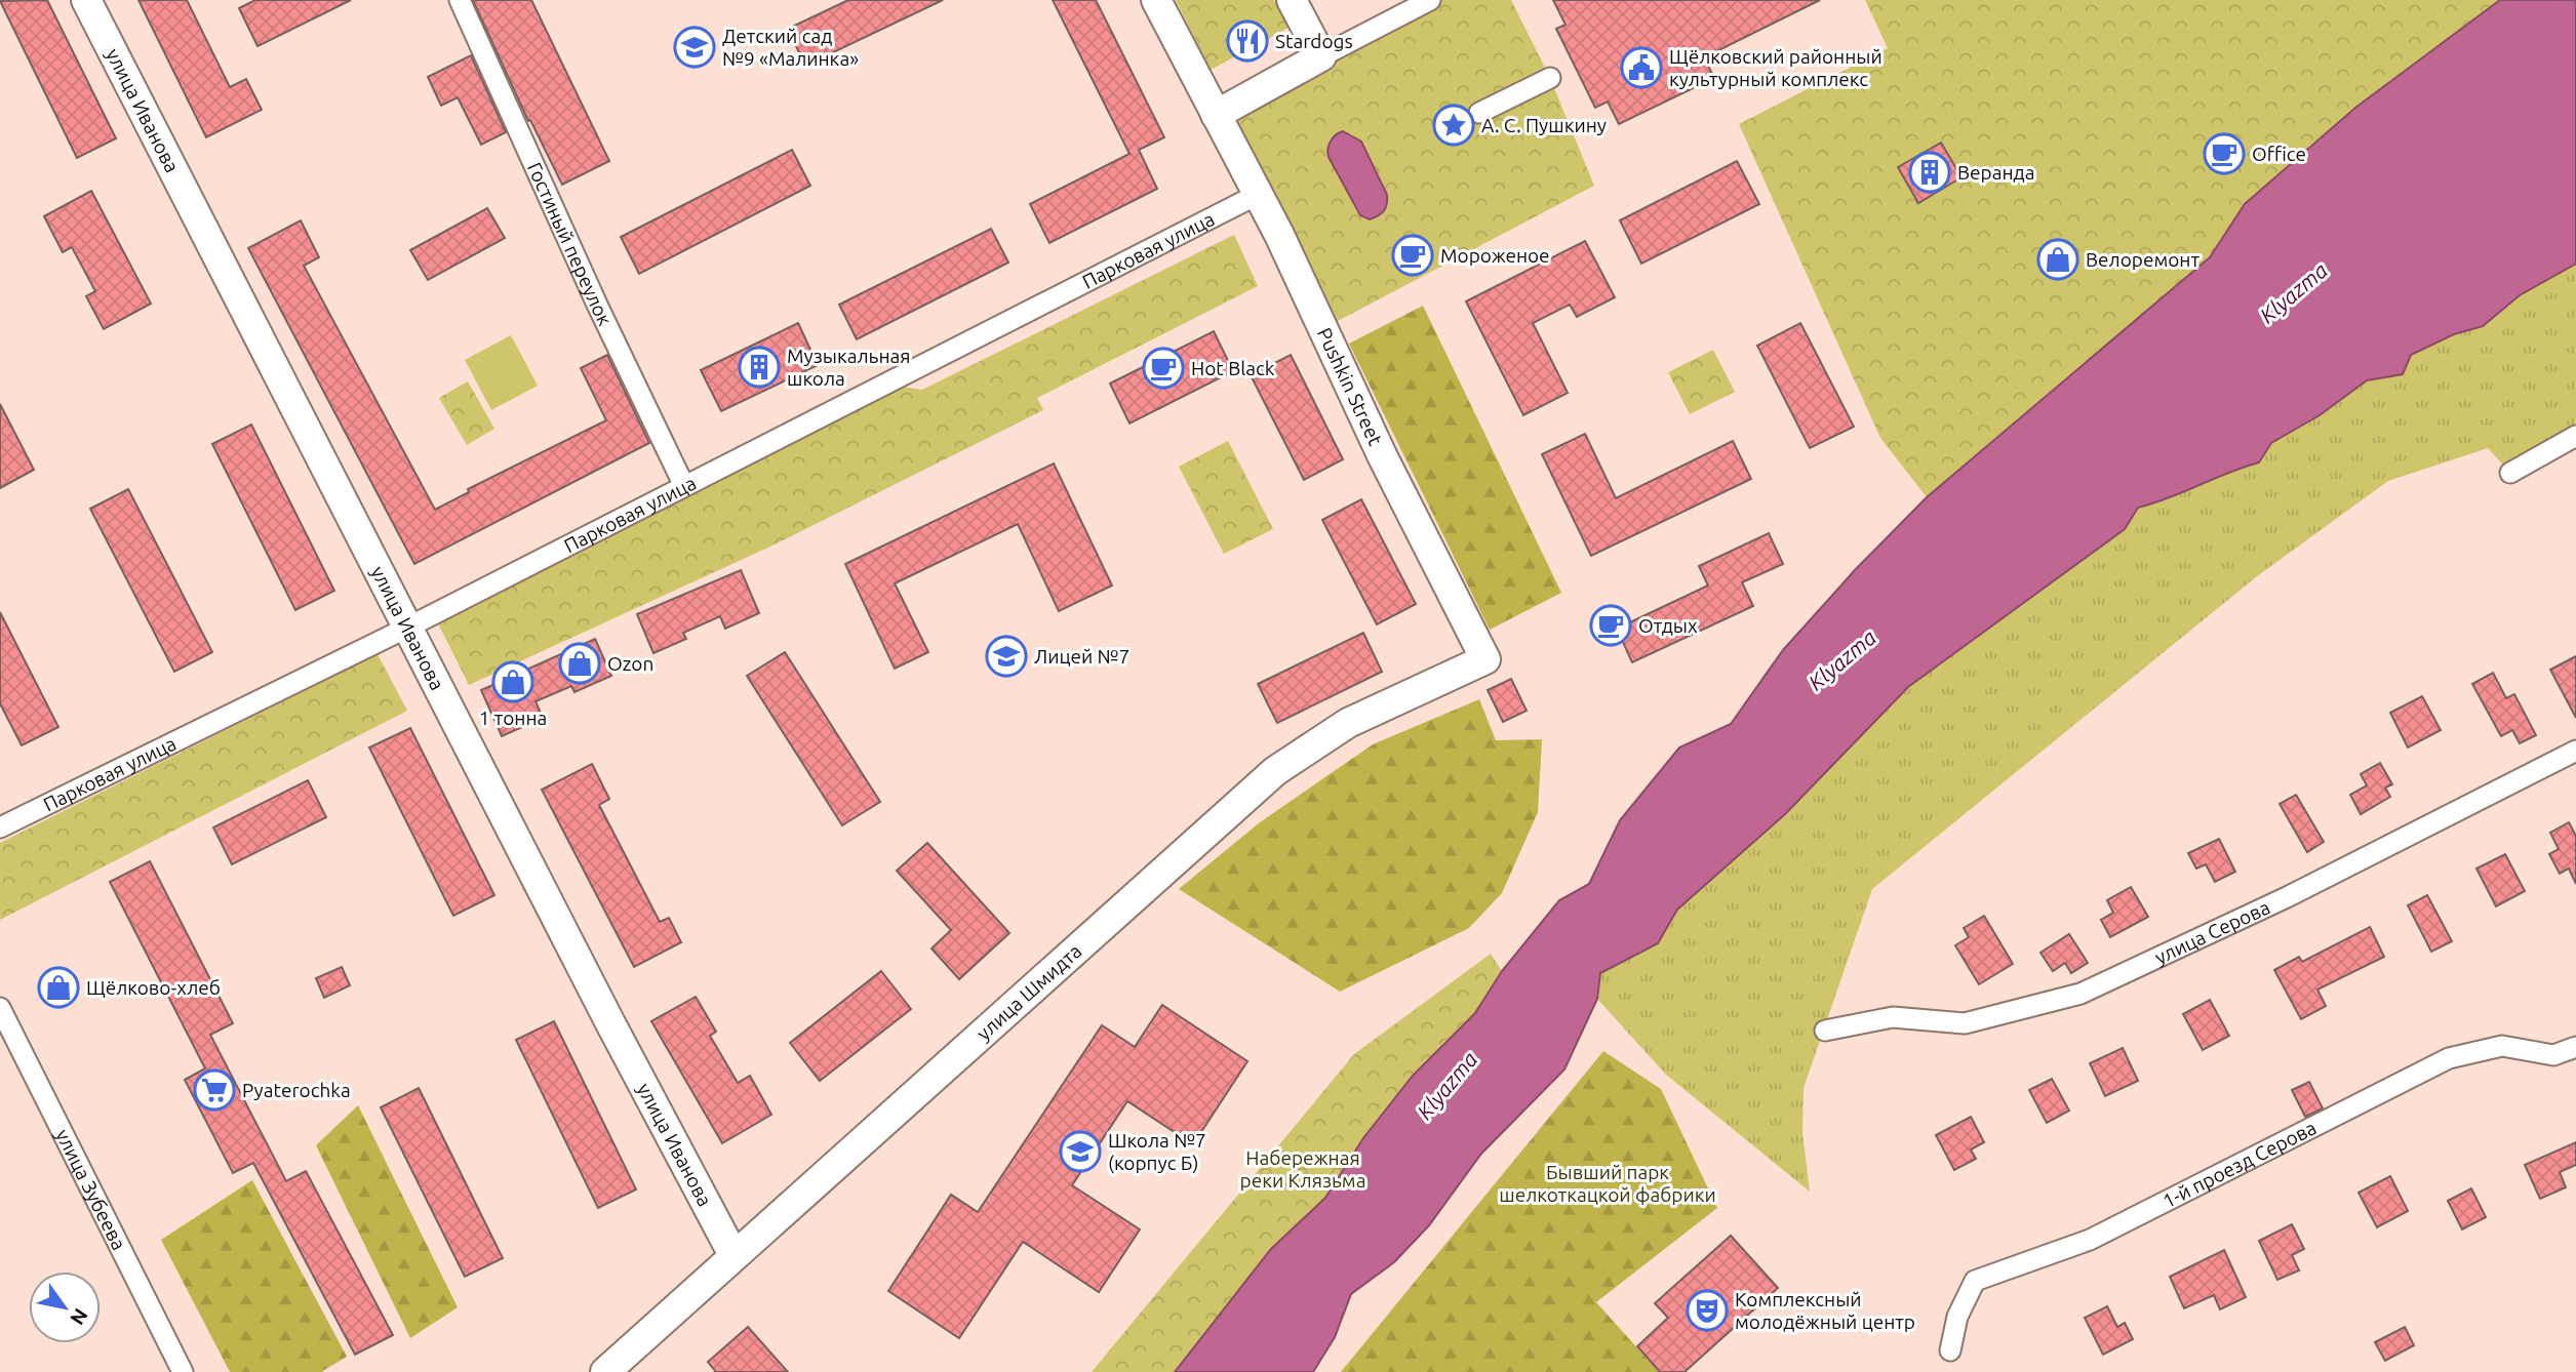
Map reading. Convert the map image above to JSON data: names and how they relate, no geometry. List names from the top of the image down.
{
  "streets": {
    "street": [
      "улица Иванова",
      "Гостиный переулок",
      "Парковая улица",
      "Pushkin Street",
      "улица Серова",
      "улица Шмидта",
      "1-й проезд Серова",
      "улица Зубеева"
    ]
  },
  "crossings": [
    ["улица Иванова", "Парковая улица"],
    ["улица Иванова", "улица Шмидта"],
    ["Гостиный переулок", "Парковая улица"],
    ["Парковая улица", "Pushkin Street"],
    ["Pushkin Street", "улица Шмидта"]
  ],
  "water": ["Klyazma"],
  "parks": ["Набережная реки Клязьма", "Бывший парк шелкоткацкой фабрики"],
  "places": {
    "restaurant": ["Stardogs"],
    "school or university": ["Детский сад №9 «Малинка»", "Лицей №7", "Школа №7 (корпус Б)"],
    "public building": ["Щёлковский районный культурный комплекс"],
    "place": ["А. С. Пушкину"],
    "cafe": [
      "Office",
      "Мороженое",
      "Hot Black",
      "Отдых"
    ],
    "building": ["Веранда", "Музыкальная школа"],
    "shop": [
      "Велоремонт",
      "Ozon",
      "1 тонна",
      "Щёлково-хлеб"
    ],
    "supermarket": ["Pyaterochka"],
    "theatre": ["Комплексный молодёжный центр"]
  },
  "north": "bottom right"
}
